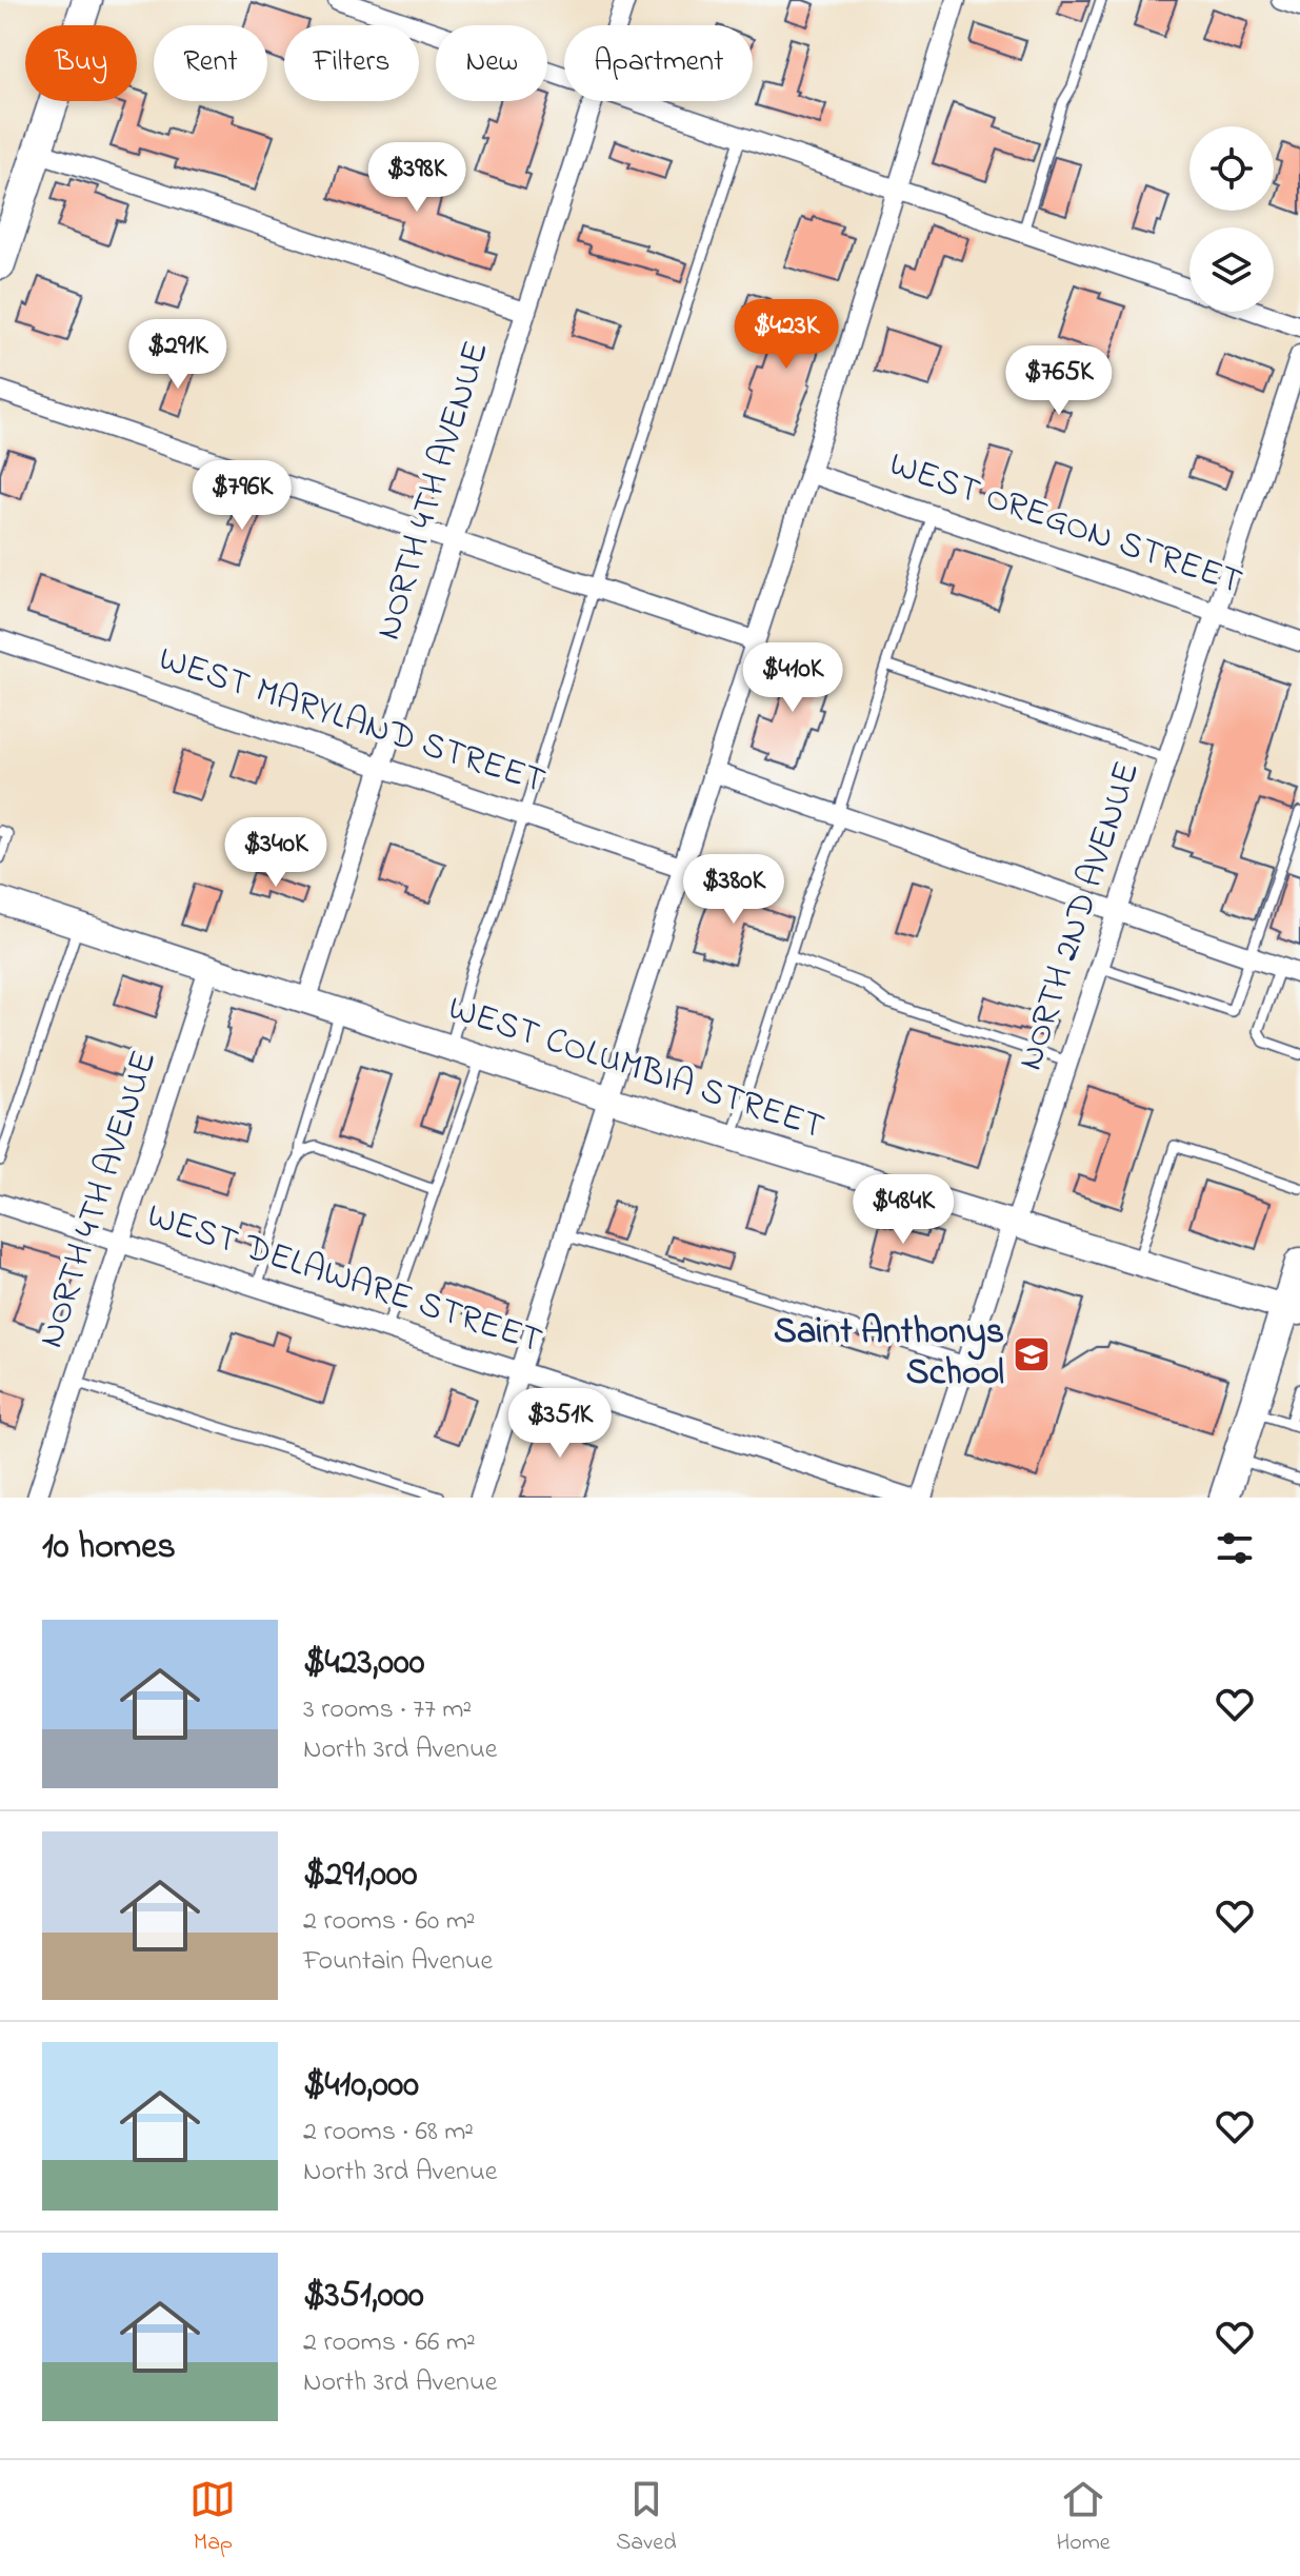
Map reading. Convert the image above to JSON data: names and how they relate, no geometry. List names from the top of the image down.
{
  "streets": {
    "main road": ["WEST COLUMBIA STREET"],
    "street": [
      "NORTH 4TH AVENUE",
      "WEST OREGON STREET",
      "WEST MARYLAND STREET",
      "NORTH 2ND AVENUE",
      "WEST DELAWARE STREET"
    ]
  },
  "crossings": [
    ["NORTH 4TH AVENUE", "WEST MARYLAND STREET"],
    ["NORTH 4TH AVENUE", "WEST COLUMBIA STREET"],
    ["NORTH 4TH AVENUE", "WEST DELAWARE STREET"],
    ["WEST OREGON STREET", "NORTH 2ND AVENUE"],
    ["NORTH 2ND AVENUE", "WEST COLUMBIA STREET"]
  ],
  "places": {
    "school or university": ["Saint Anthonys School"]
  },
  "page": {
    "chip": [
      "Buy",
      "Rent",
      "Filters",
      "New",
      "Apartment"
    ],
    "price": [
      "$398K",
      "$423K",
      "$291K",
      "$765K",
      "$796K",
      "$410K",
      "$340K",
      "$380K",
      "$484K",
      "$351K"
    ],
    "heading": "10 homes",
    "list": [
      {
        "name": "$423,000",
        "note": "3 rooms · 77 m² · North 3rd Avenue"
      },
      {
        "name": "$291,000",
        "note": "2 rooms · 60 m² · Fountain Avenue"
      },
      {
        "name": "$410,000",
        "note": "2 rooms · 68 m² · North 3rd Avenue"
      },
      {
        "name": "$351,000",
        "note": "2 rooms · 66 m² · North 3rd Avenue"
      }
    ],
    "tabs": ["Map", "Saved", "Home"]
  }
}
